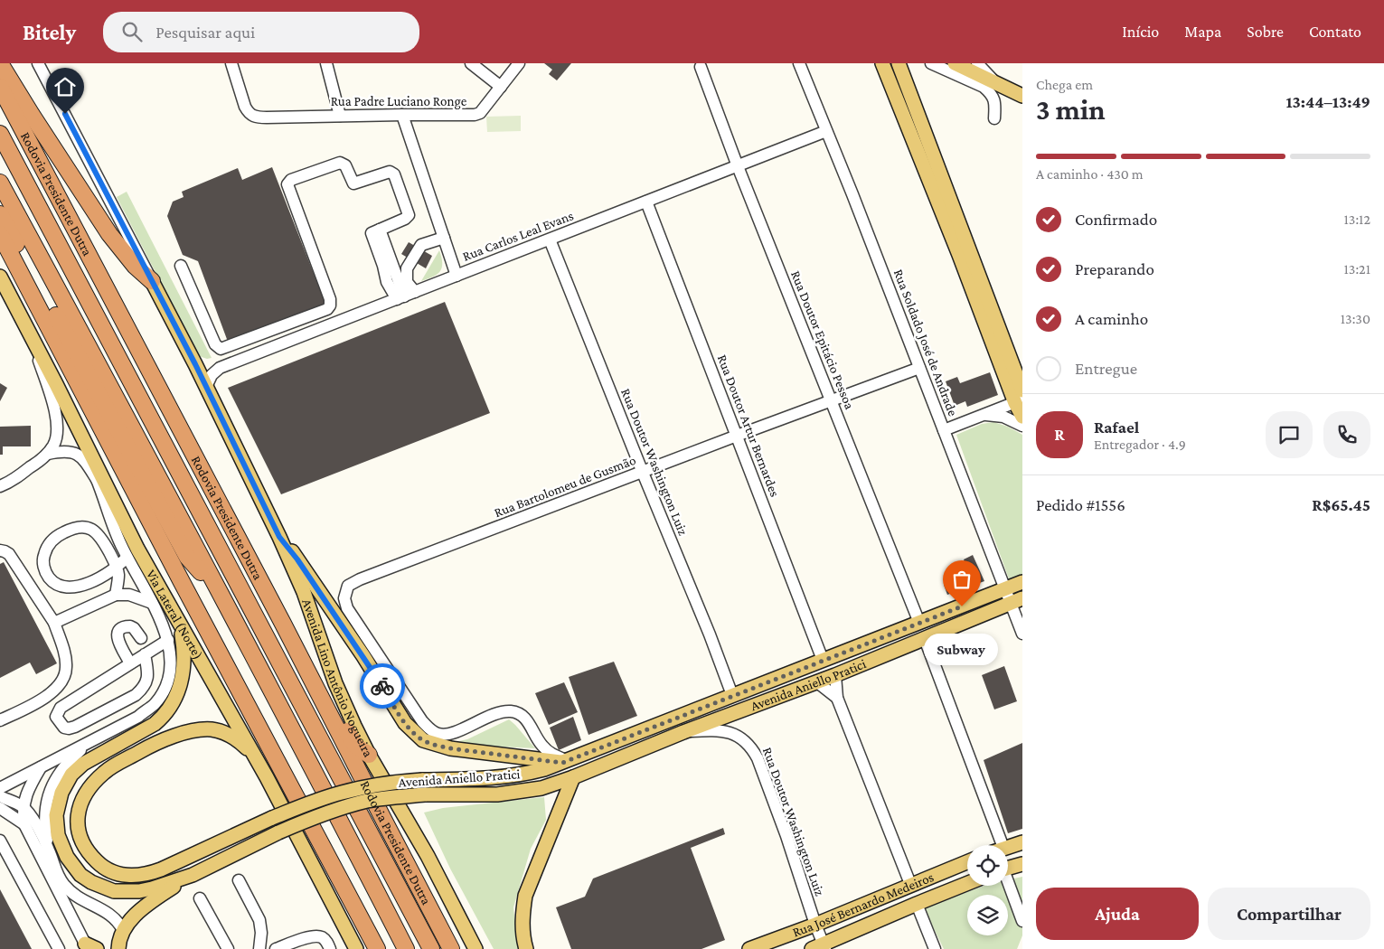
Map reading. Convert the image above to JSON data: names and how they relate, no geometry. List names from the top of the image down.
{
  "streets": {
    "highway": ["Rodovia Presidente Dutra"],
    "main road": [
      "Via Lateral (Norte)",
      "Avenida Lino Antônio Nogueira",
      "Avenida Aniello Pratici",
      "Rua José Bernardo Medeiros"
    ],
    "street": [
      "Rua Padre Luciano Ronge",
      "Rua Carlos Leal Evans",
      "Rua Doutor Epitácio Pessoa",
      "Rua Soldado José de Andrade",
      "Rua Doutor Artur Bernardes",
      "Rua Doutor Washington Luiz",
      "Rua Bartolomeu de Gusmão"
    ]
  },
  "crossings": [
    ["Rua Carlos Leal Evans", "Rua Doutor Epitácio Pessoa"],
    ["Rua Carlos Leal Evans", "Rua Soldado José de Andrade"],
    ["Rua Carlos Leal Evans", "Rua Doutor Artur Bernardes"],
    ["Rua Carlos Leal Evans", "Rua Doutor Washington Luiz"],
    ["Rua Carlos Leal Evans", "Avenida Lino Antônio Nogueira"],
    ["Rua Doutor Epitácio Pessoa", "Rua Bartolomeu de Gusmão"],
    ["Rua Doutor Epitácio Pessoa", "Avenida Aniello Pratici"],
    ["Rua Soldado José de Andrade", "Rua Bartolomeu de Gusmão"],
    ["Rua Soldado José de Andrade", "Avenida Aniello Pratici"],
    ["Rua Doutor Artur Bernardes", "Rua Bartolomeu de Gusmão"],
    ["Rua Doutor Artur Bernardes", "Avenida Aniello Pratici"],
    ["Rua Doutor Washington Luiz", "Rua Bartolomeu de Gusmão"],
    ["Rua Doutor Washington Luiz", "Avenida Aniello Pratici"],
    ["Rua Doutor Washington Luiz", "Rua José Bernardo Medeiros"],
    ["Rua Bartolomeu de Gusmão", "Avenida Aniello Pratici"],
    ["Via Lateral (Norte)", "Avenida Aniello Pratici"]
  ],
  "places": ["Subway"],
  "page": {
    "header": "Bitely",
    "search": "Pesquisar aqui",
    "nav": [
      "Início",
      "Mapa",
      "Sobre",
      "Contato"
    ],
    "heading": ["3 min", "Chega em", "13:44–13:49"],
    "panel": [
      "Rafael",
      "Entregador · 4.9",
      "Pedido #1556",
      "R$65.45"
    ],
    "bar": "A caminho · 430 m",
    "list": [
      ["Confirmado", "13:12"],
      ["Preparando", "13:21"],
      ["A caminho", "13:30"],
      "Entregue"
    ],
    "round": "R",
    "bubble": "Subway",
    "buttons": ["Ajuda", "Compartilhar"]
  }
}
